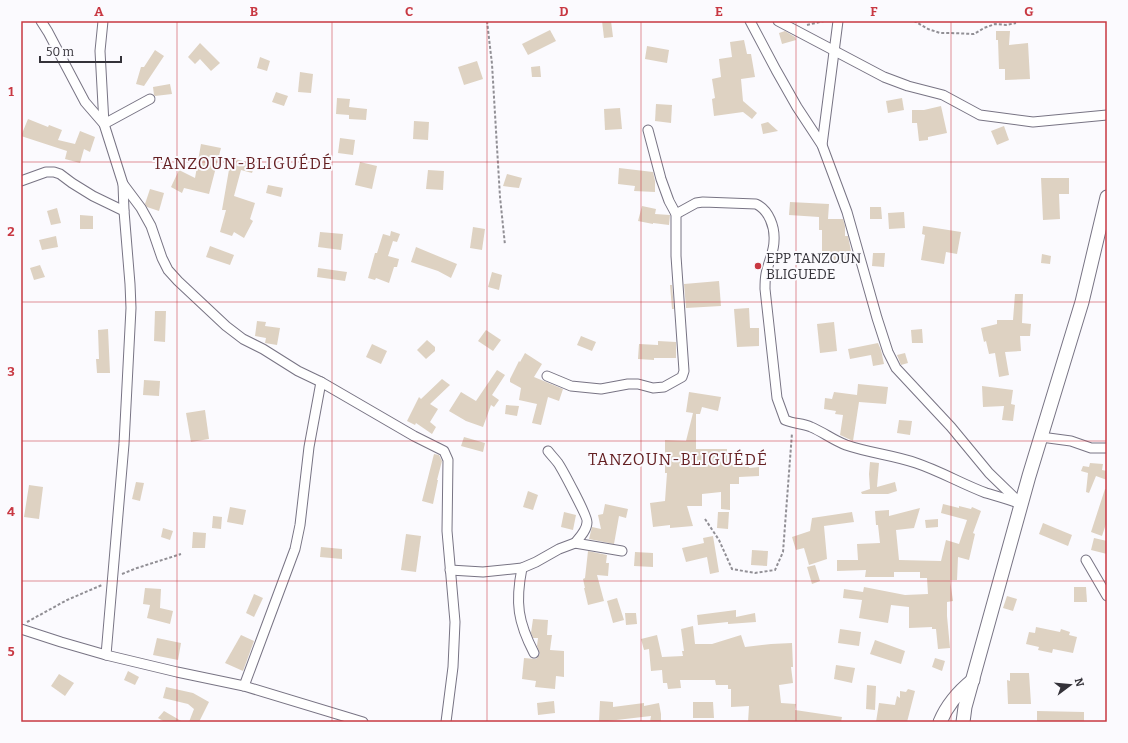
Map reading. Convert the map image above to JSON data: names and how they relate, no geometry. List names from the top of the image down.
{
  "districts": ["TANZOUN-BLIGUÉDÉ", "TANZOUN-BLIGUÉDÉ"],
  "places": ["EPP TANZOUN BLIGUEDE"],
  "scale_bar": "50 m",
  "north": "right",
  "grid": {
    "columns": [
      "A",
      "B",
      "C",
      "D",
      "E",
      "F",
      "G"
    ],
    "rows": [
      "1",
      "2",
      "3",
      "4",
      "5"
    ]
  }
}
